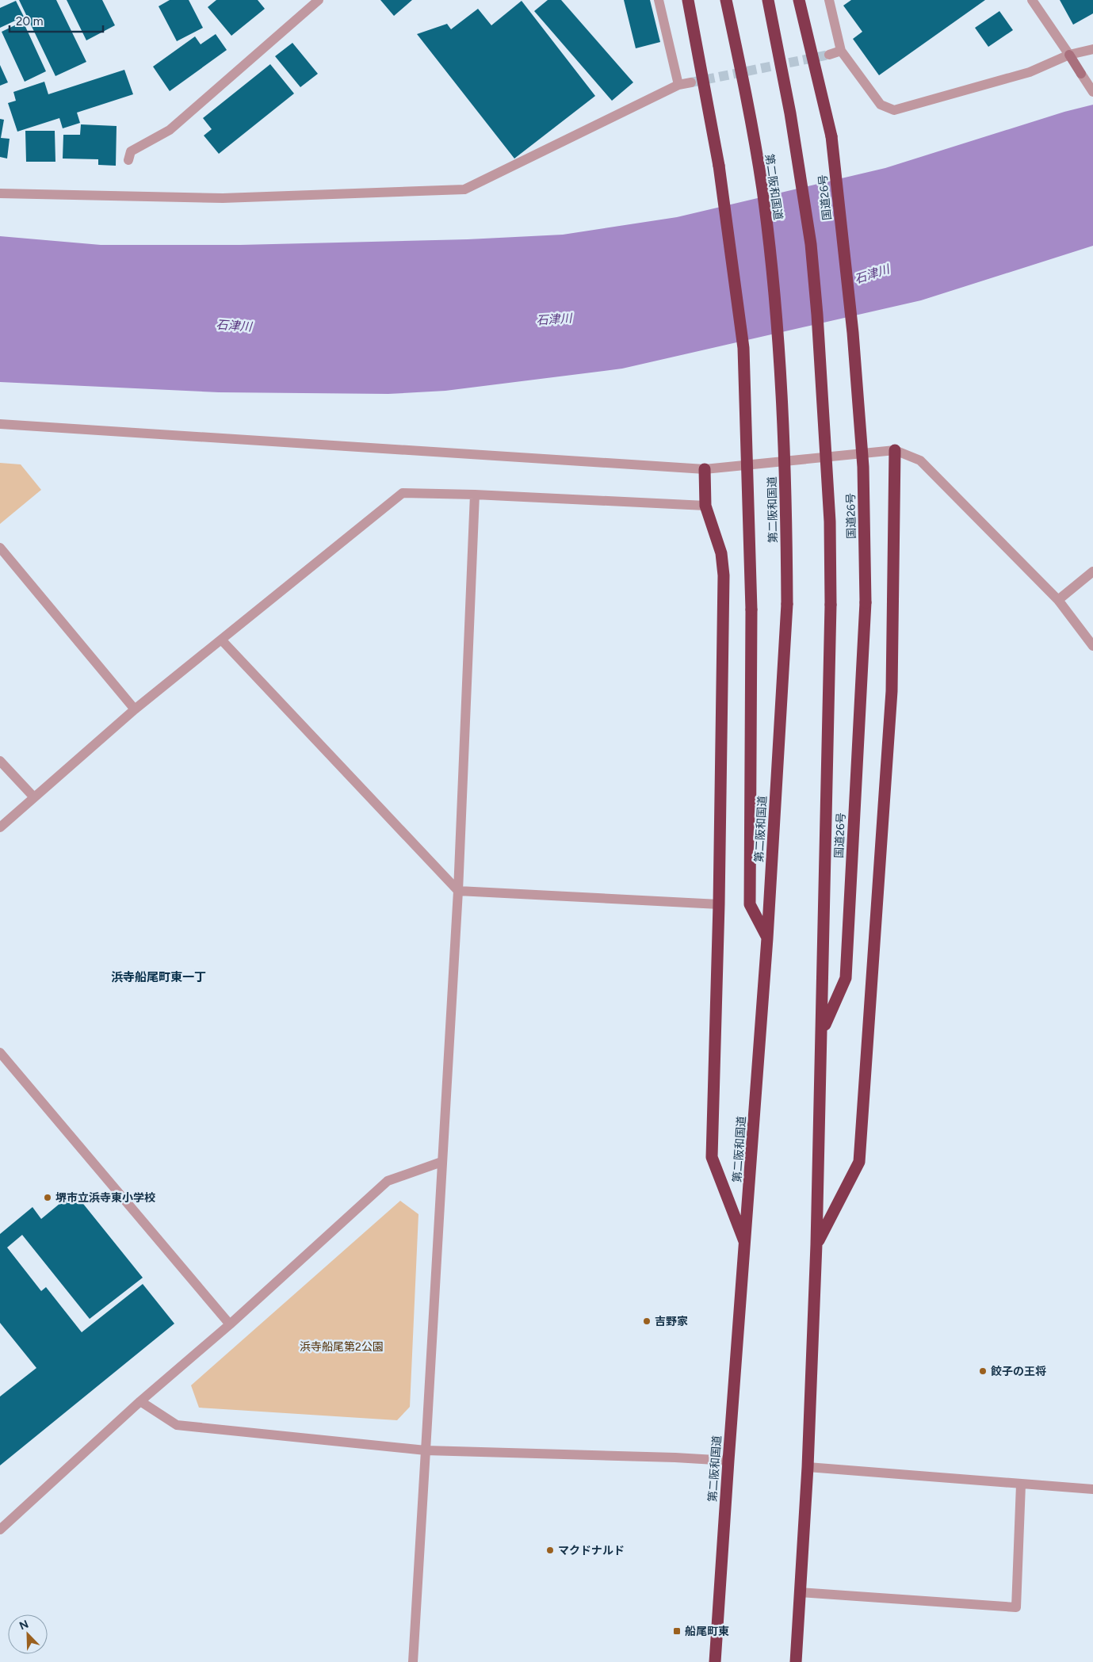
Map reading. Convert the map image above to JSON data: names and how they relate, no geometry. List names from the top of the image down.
{
  "streets": {
    "highway": ["第二阪和国道", "国道26号"]
  },
  "districts": ["浜寺船尾町東一丁"],
  "water": ["石津川"],
  "parks": ["浜寺船尾第2公園"],
  "places": {
    "other": [
      "堺市立浜寺東小学校",
      "吉野家",
      "餃子の王将",
      "マクドナルド"
    ],
    "transit": ["船尾町東"]
  },
  "scale_bar": "20 m",
  "north": "top left"
}
